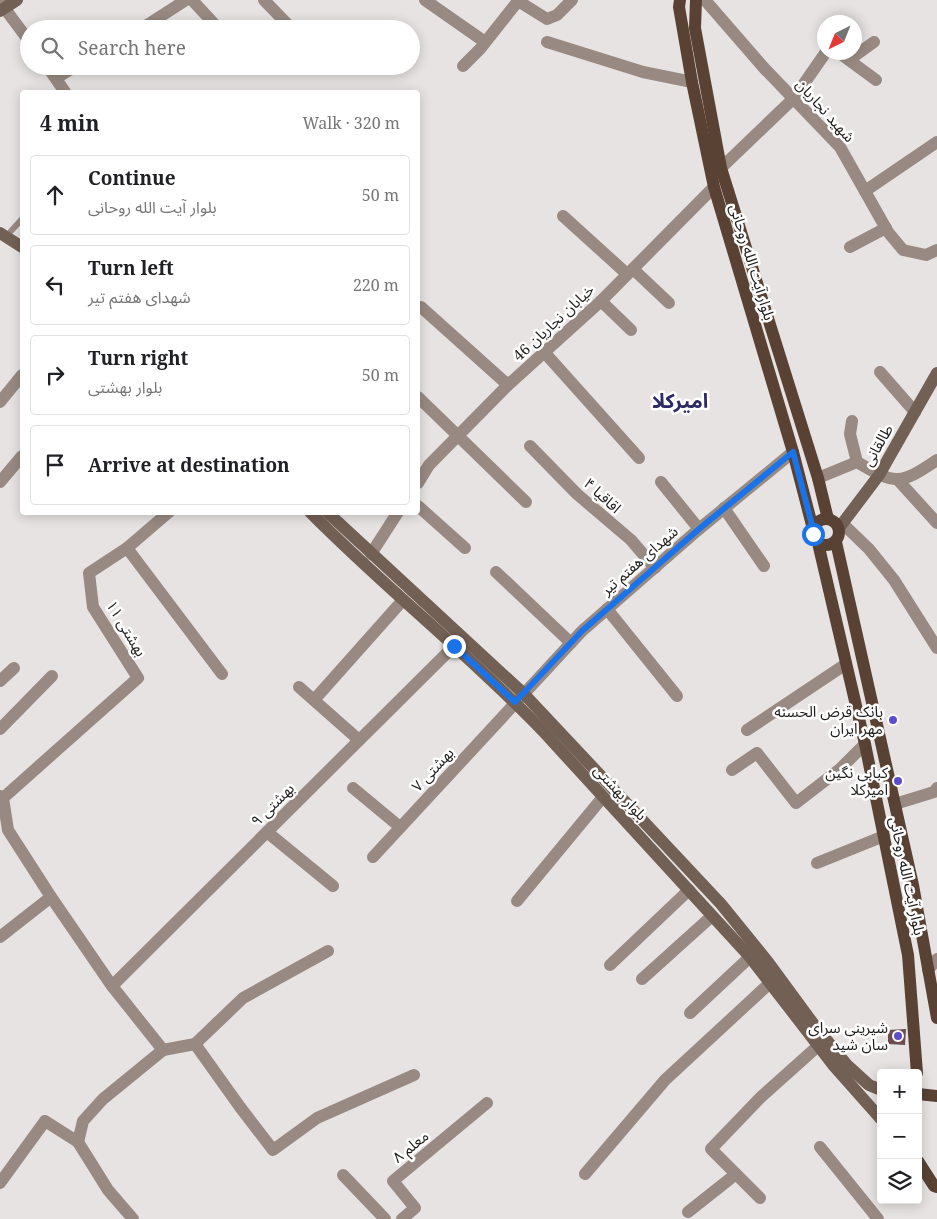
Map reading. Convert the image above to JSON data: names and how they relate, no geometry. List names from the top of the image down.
{
  "streets": {
    "main road": ["بلوار آیت الله روحانی", "طالقانی", "بلوار بهشتی"],
    "street": [
      "شهید نجاریان",
      "خیابان نجاریان 46",
      "اقاقیا ۴",
      "شهدای هفتم تیر",
      "بهشتی ۱۱",
      "بهشتی ۷",
      "بهشتی ۹",
      "معلم ۸"
    ]
  },
  "crossings": [
    ["بلوار آیت الله روحانی", "خیابان نجاریان 46"],
    ["بلوار آیت الله روحانی", "طالقانی"],
    ["بلوار آیت الله روحانی", "شهدای هفتم تیر"],
    ["اقاقیا ۴", "شهدای هفتم تیر"],
    ["شهدای هفتم تیر", "بهشتی ۷"],
    ["شهدای هفتم تیر", "بلوار بهشتی"],
    ["بهشتی ۷", "بلوار بهشتی"],
    ["بلوار بهشتی", "بهشتی ۹"]
  ],
  "districts": ["امیرکلا"],
  "places": ["بانک قرض الحسنه مهر ایران", "کبابی نگین امیرکلا", "شیرینی سرای سان شید"],
  "north": "bottom left",
  "page": {
    "search": "Search here",
    "heading": ["4 min", "Walk · 320 m"],
    "list": [
      ["Continue", "بلوار آیت الله روحانی", "50 m"],
      ["Turn left", "شهدای هفتم تیر", "220 m"],
      ["Turn right", "بلوار بهشتی", "50 m"],
      "Arrive at destination"
    ],
    "map_buttons": ["+", "−"]
  }
}
